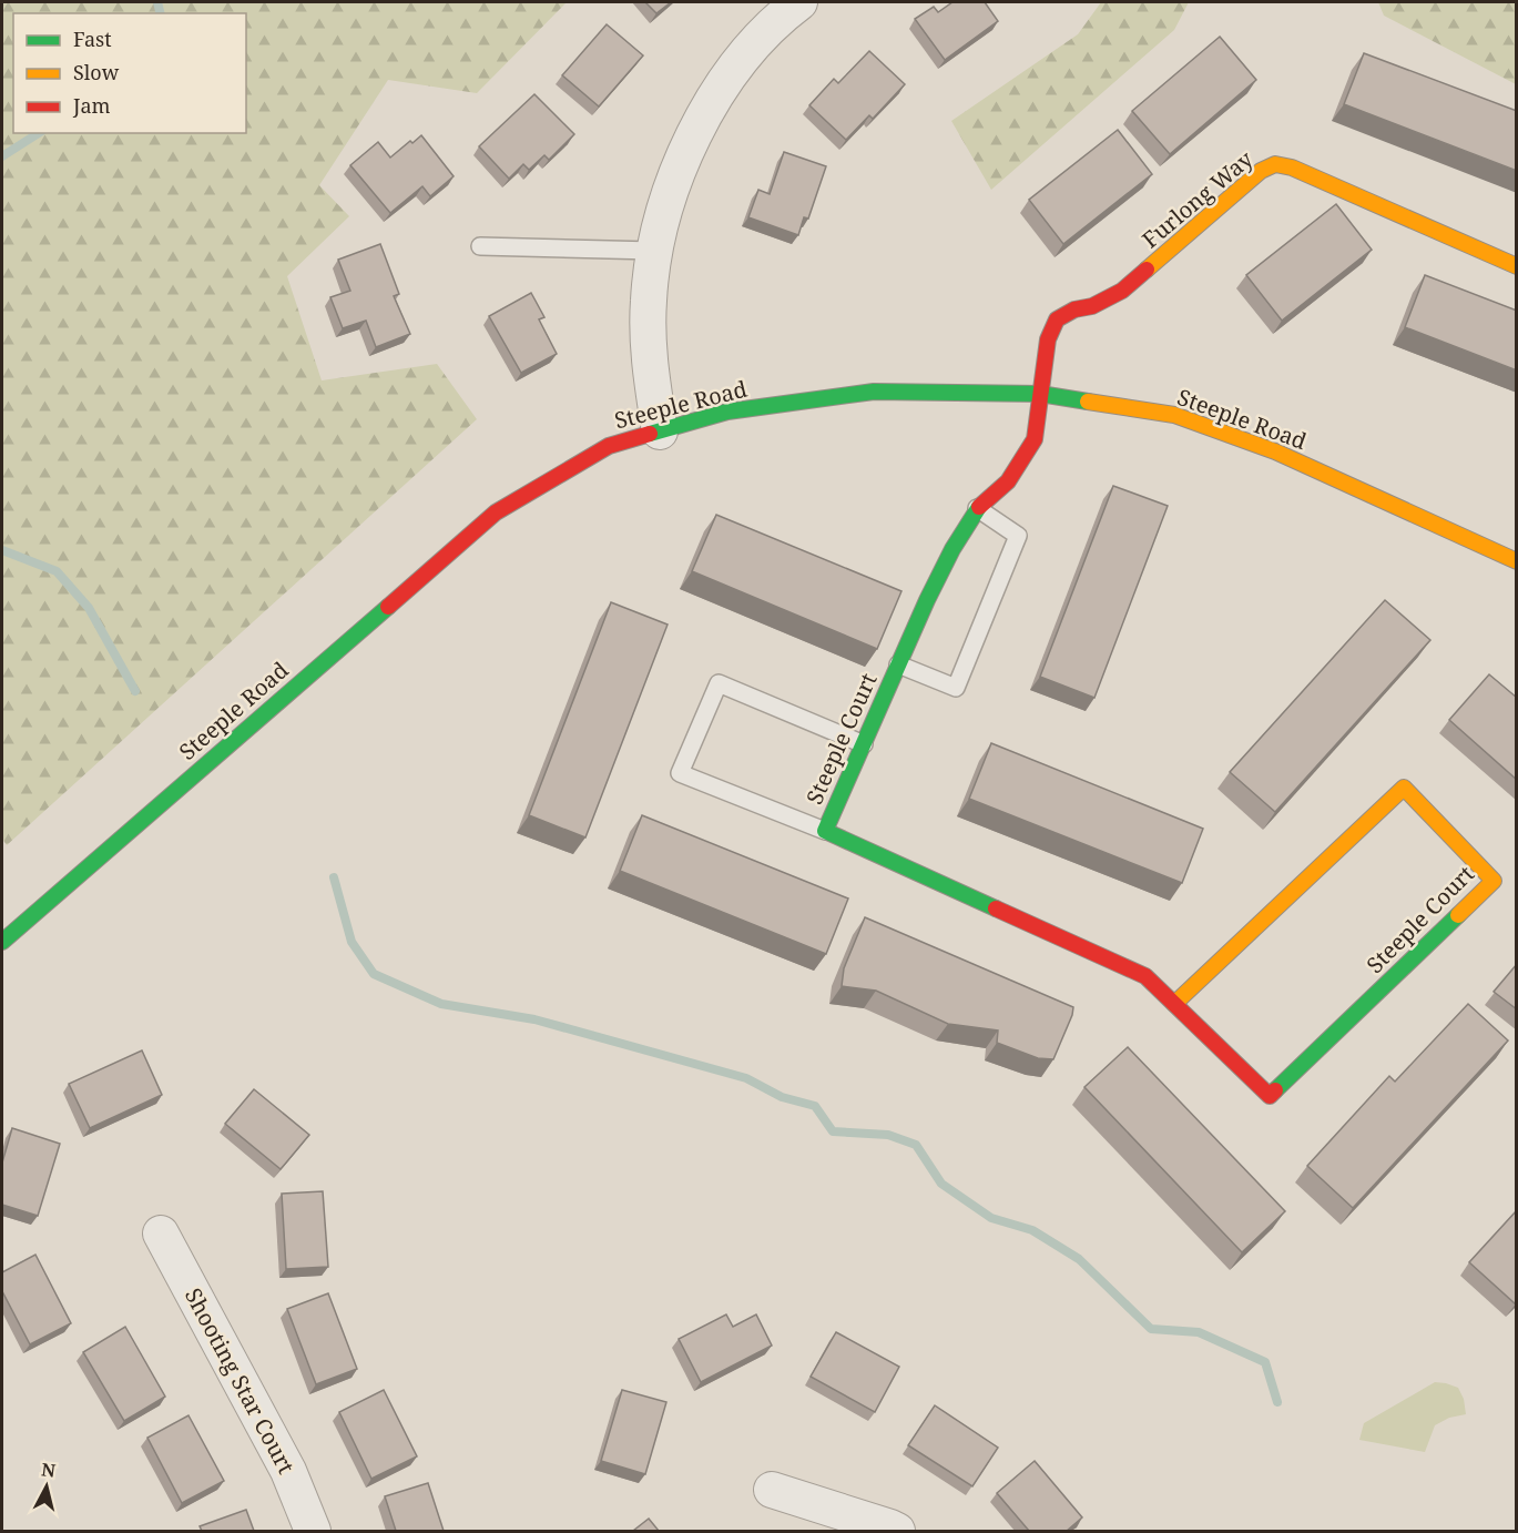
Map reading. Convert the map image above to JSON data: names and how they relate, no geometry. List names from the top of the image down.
{
  "streets": {
    "street": [
      "Furlong Way",
      "Steeple Road",
      "Steeple Court",
      "Shooting Star Court"
    ]
  },
  "crossings": [
    ["Furlong Way", "Steeple Road"],
    ["Furlong Way", "Steeple Court"],
    ["Steeple Road", "Steeple Court"]
  ],
  "legend": ["Fast", "Slow", "Jam"],
  "north": "top"
}
